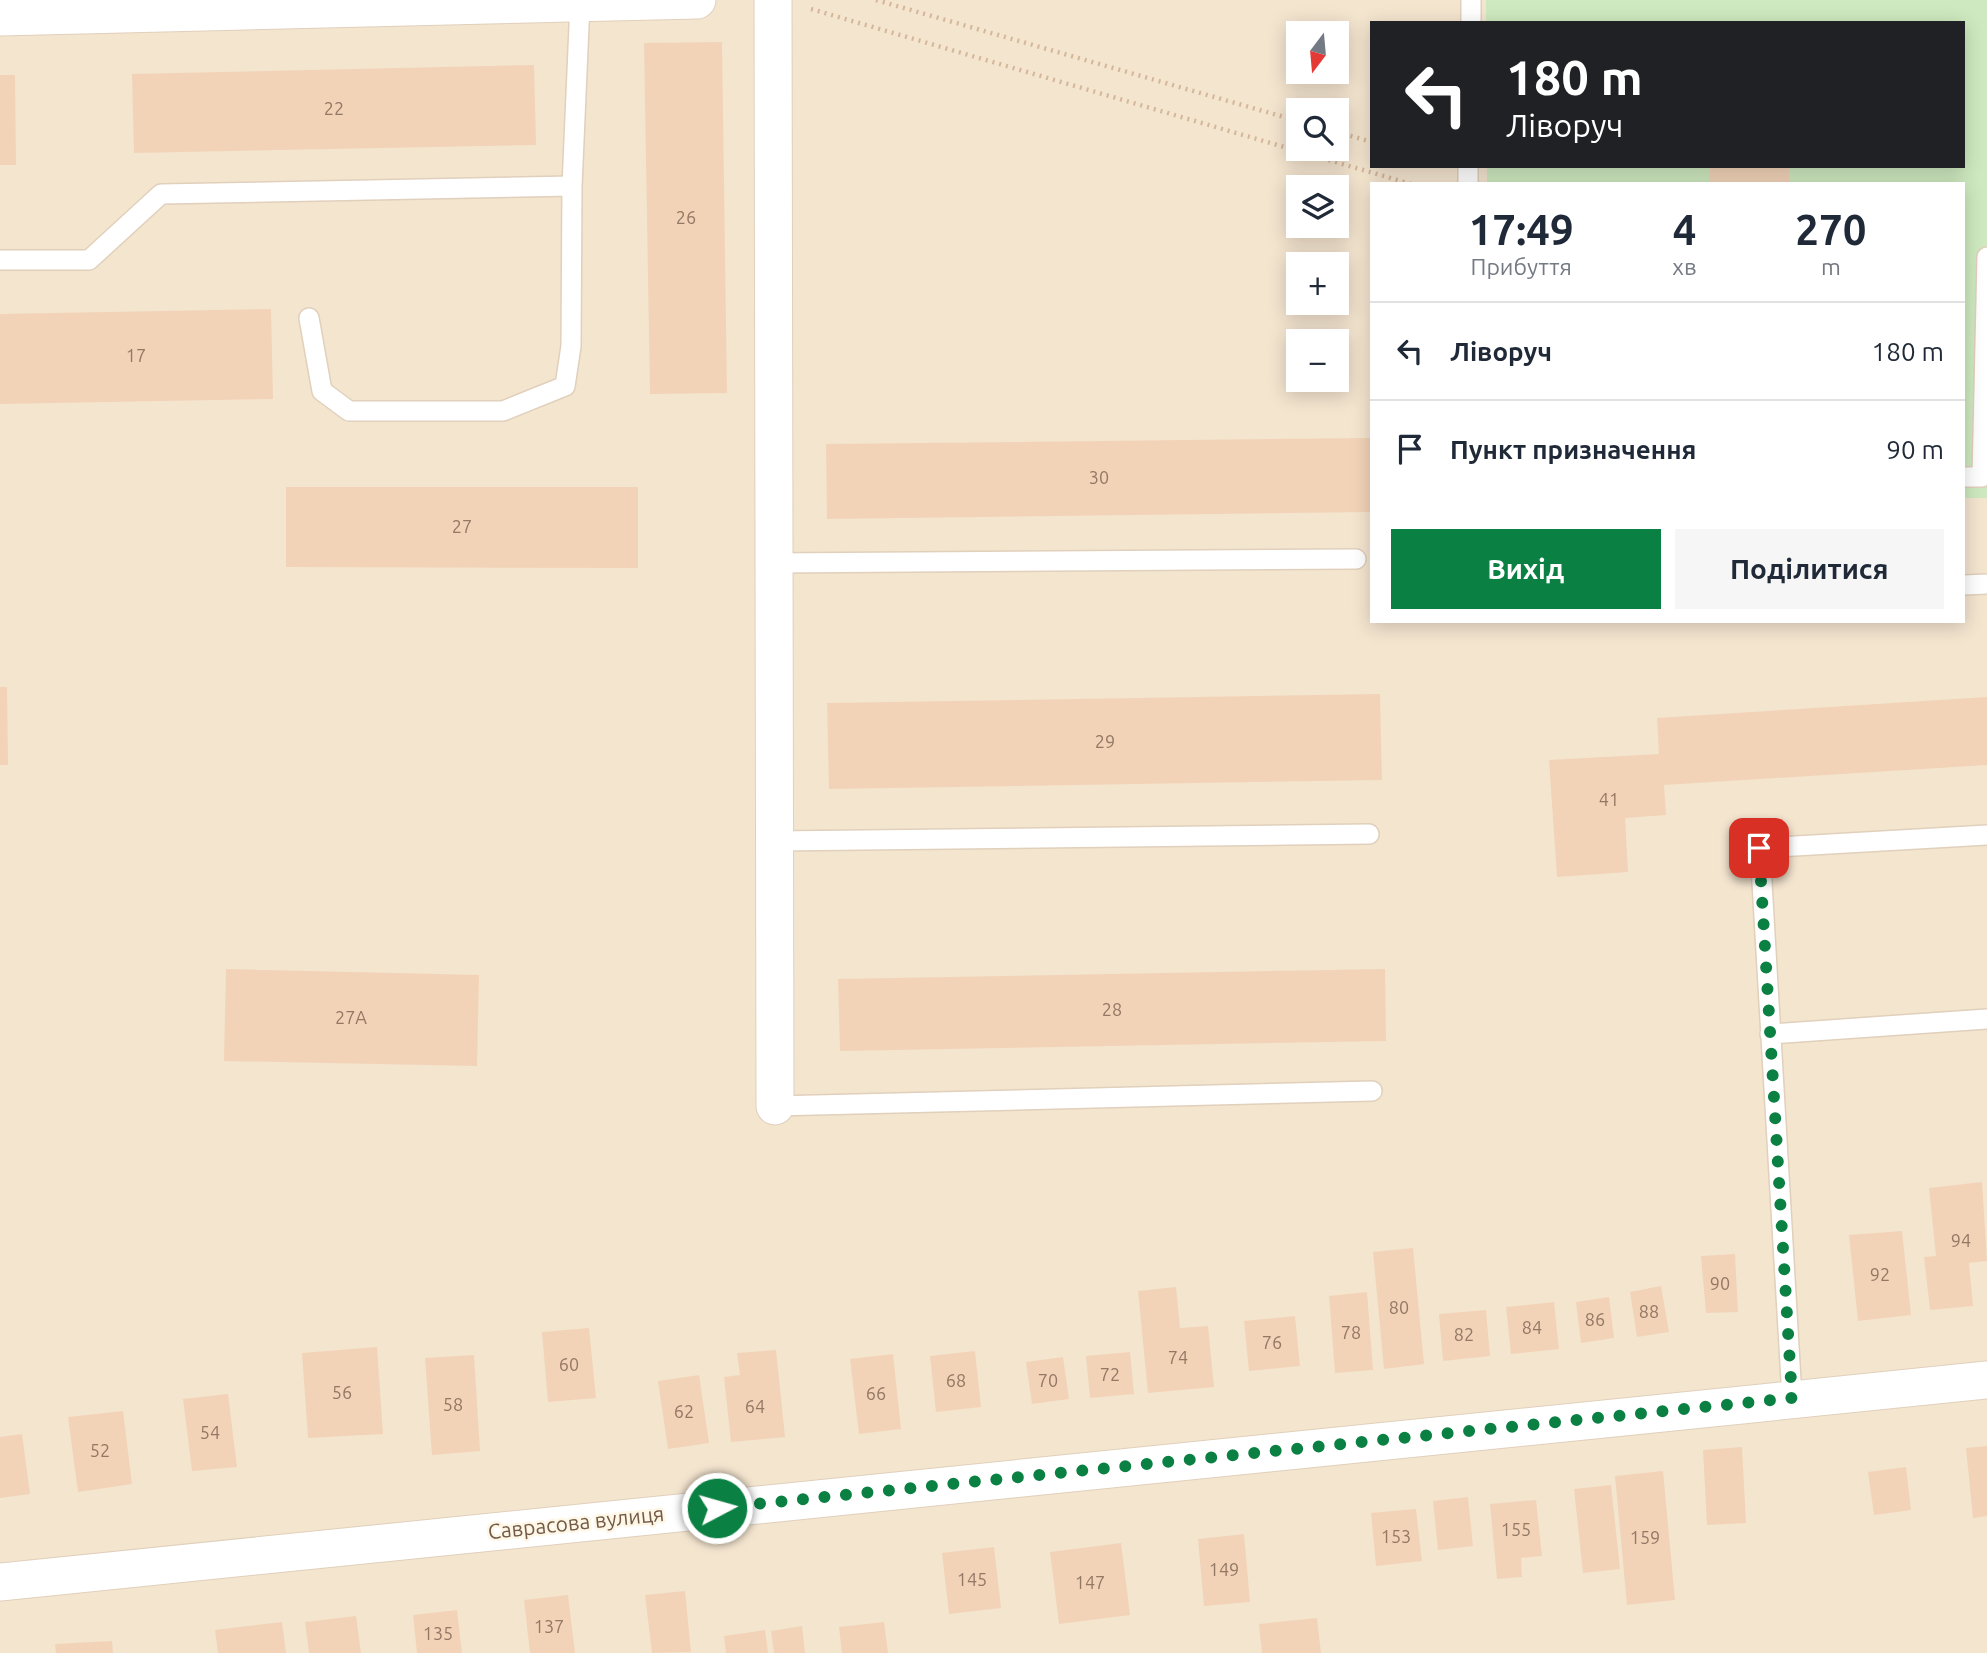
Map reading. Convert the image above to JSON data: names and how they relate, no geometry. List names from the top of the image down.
{
  "streets": {
    "street": ["Саврасова вулиця"]
  },
  "house_numbers": [
    "22",
    "26",
    "17",
    "30",
    "27",
    "29",
    "41",
    "28",
    "27А",
    "94",
    "92",
    "90",
    "80",
    "88",
    "86",
    "84",
    "78",
    "82",
    "76",
    "74",
    "60",
    "72",
    "68",
    "70",
    "56",
    "66",
    "58",
    "64",
    "62",
    "54",
    "52",
    "155",
    "153",
    "159",
    "149",
    "145",
    "147",
    "137",
    "135"
  ],
  "north": "bottom",
  "page": {
    "map_buttons": ["+", "−"],
    "turn": ["180 m", "Ліворуч"],
    "eta": [
      "17:49",
      "Прибуття",
      "4",
      "хв",
      "270",
      "m"
    ],
    "list": [
      {
        "name": "Ліворуч",
        "value": "180 m"
      },
      {
        "name": "Пункт призначення",
        "value": "90 m"
      }
    ],
    "buttons": ["Вихід", "Поділитися"]
  }
}
